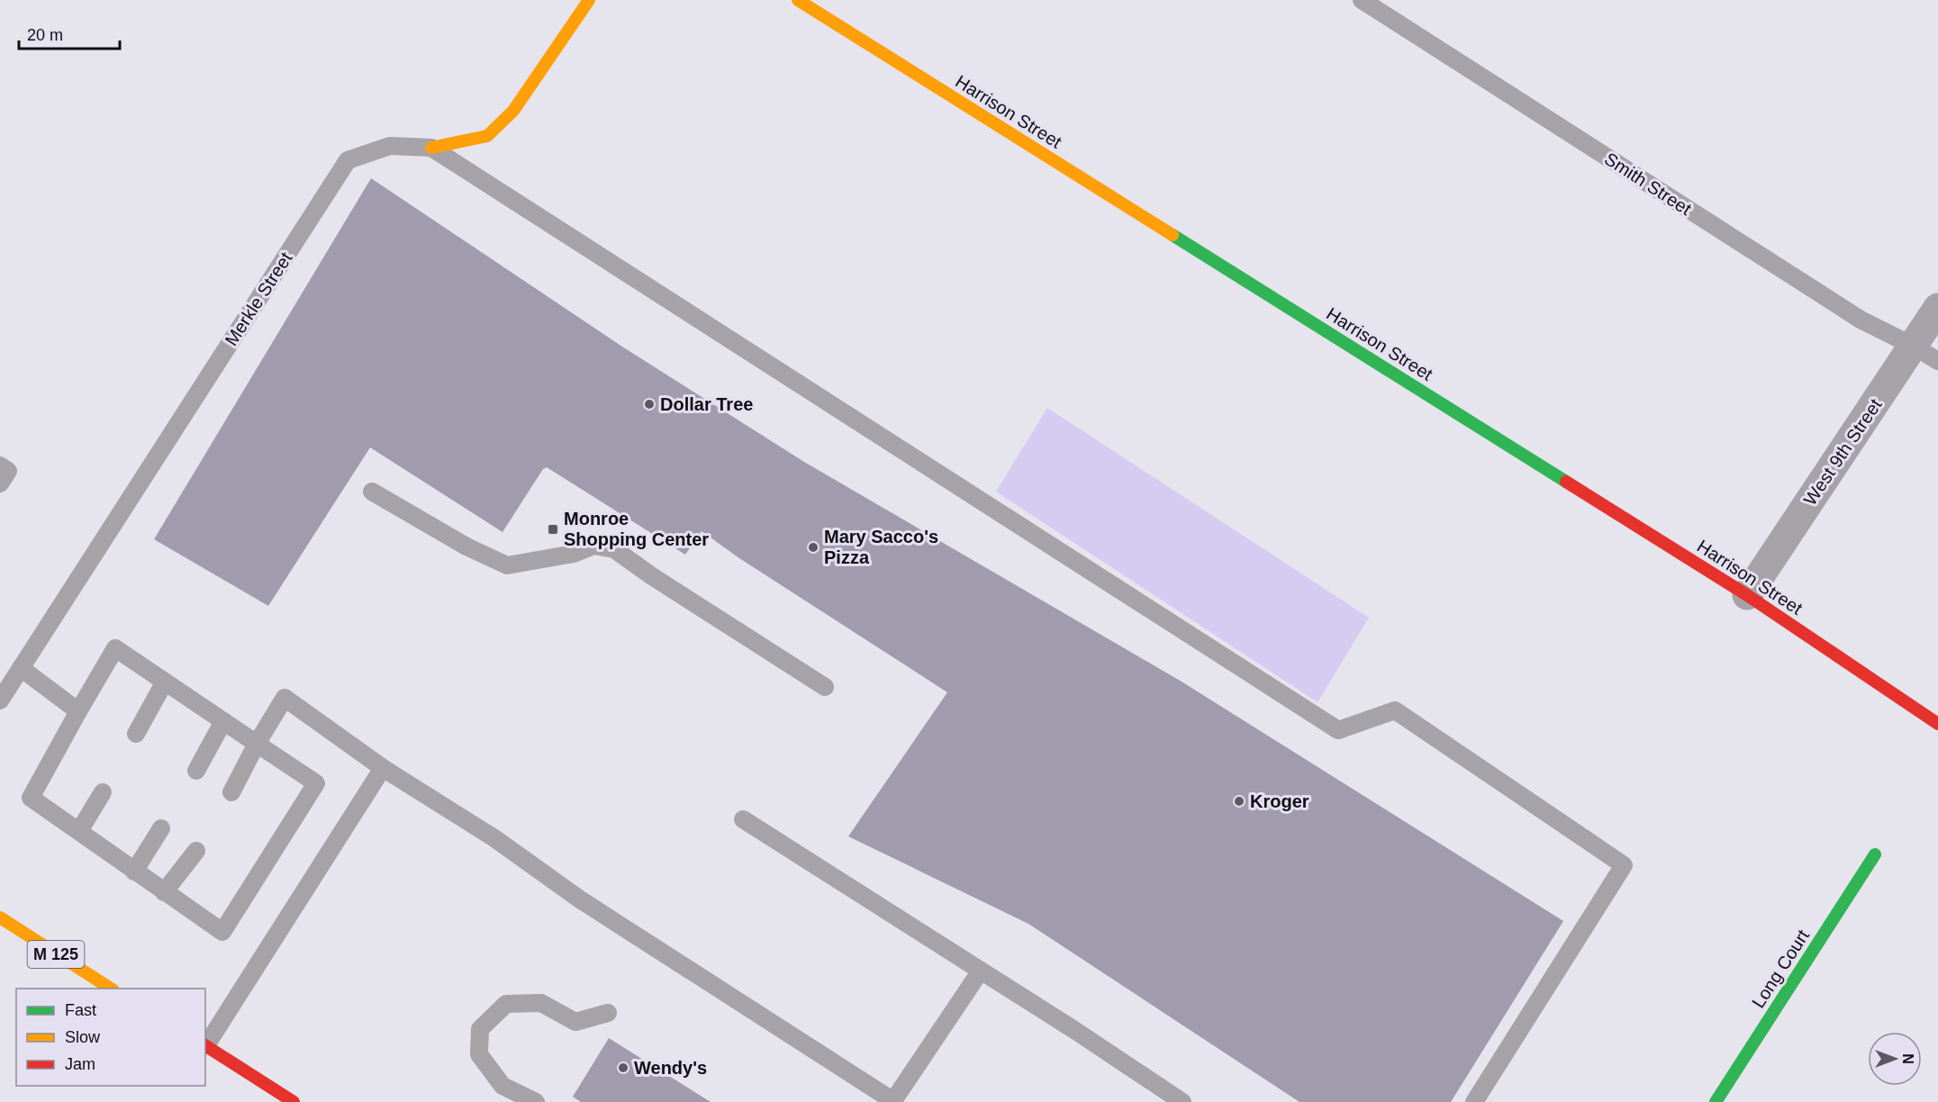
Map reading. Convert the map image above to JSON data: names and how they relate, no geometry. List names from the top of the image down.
{
  "streets": {
    "street": [
      "Harrison Street",
      "Merkle Street",
      "West 9th Street",
      "M 125",
      "Long Court"
    ],
    "lane": ["Smith Street"]
  },
  "crossings": [
    ["Harrison Street", "West 9th Street"],
    ["Smith Street", "West 9th Street"]
  ],
  "places": {
    "other": [
      "Dollar Tree",
      "Mary Sacco's Pizza",
      "Kroger",
      "Wendy's"
    ],
    "transit": ["Monroe Shopping Center"]
  },
  "legend": ["Fast", "Slow", "Jam"],
  "scale_bar": "20 m",
  "north": "right"
}
